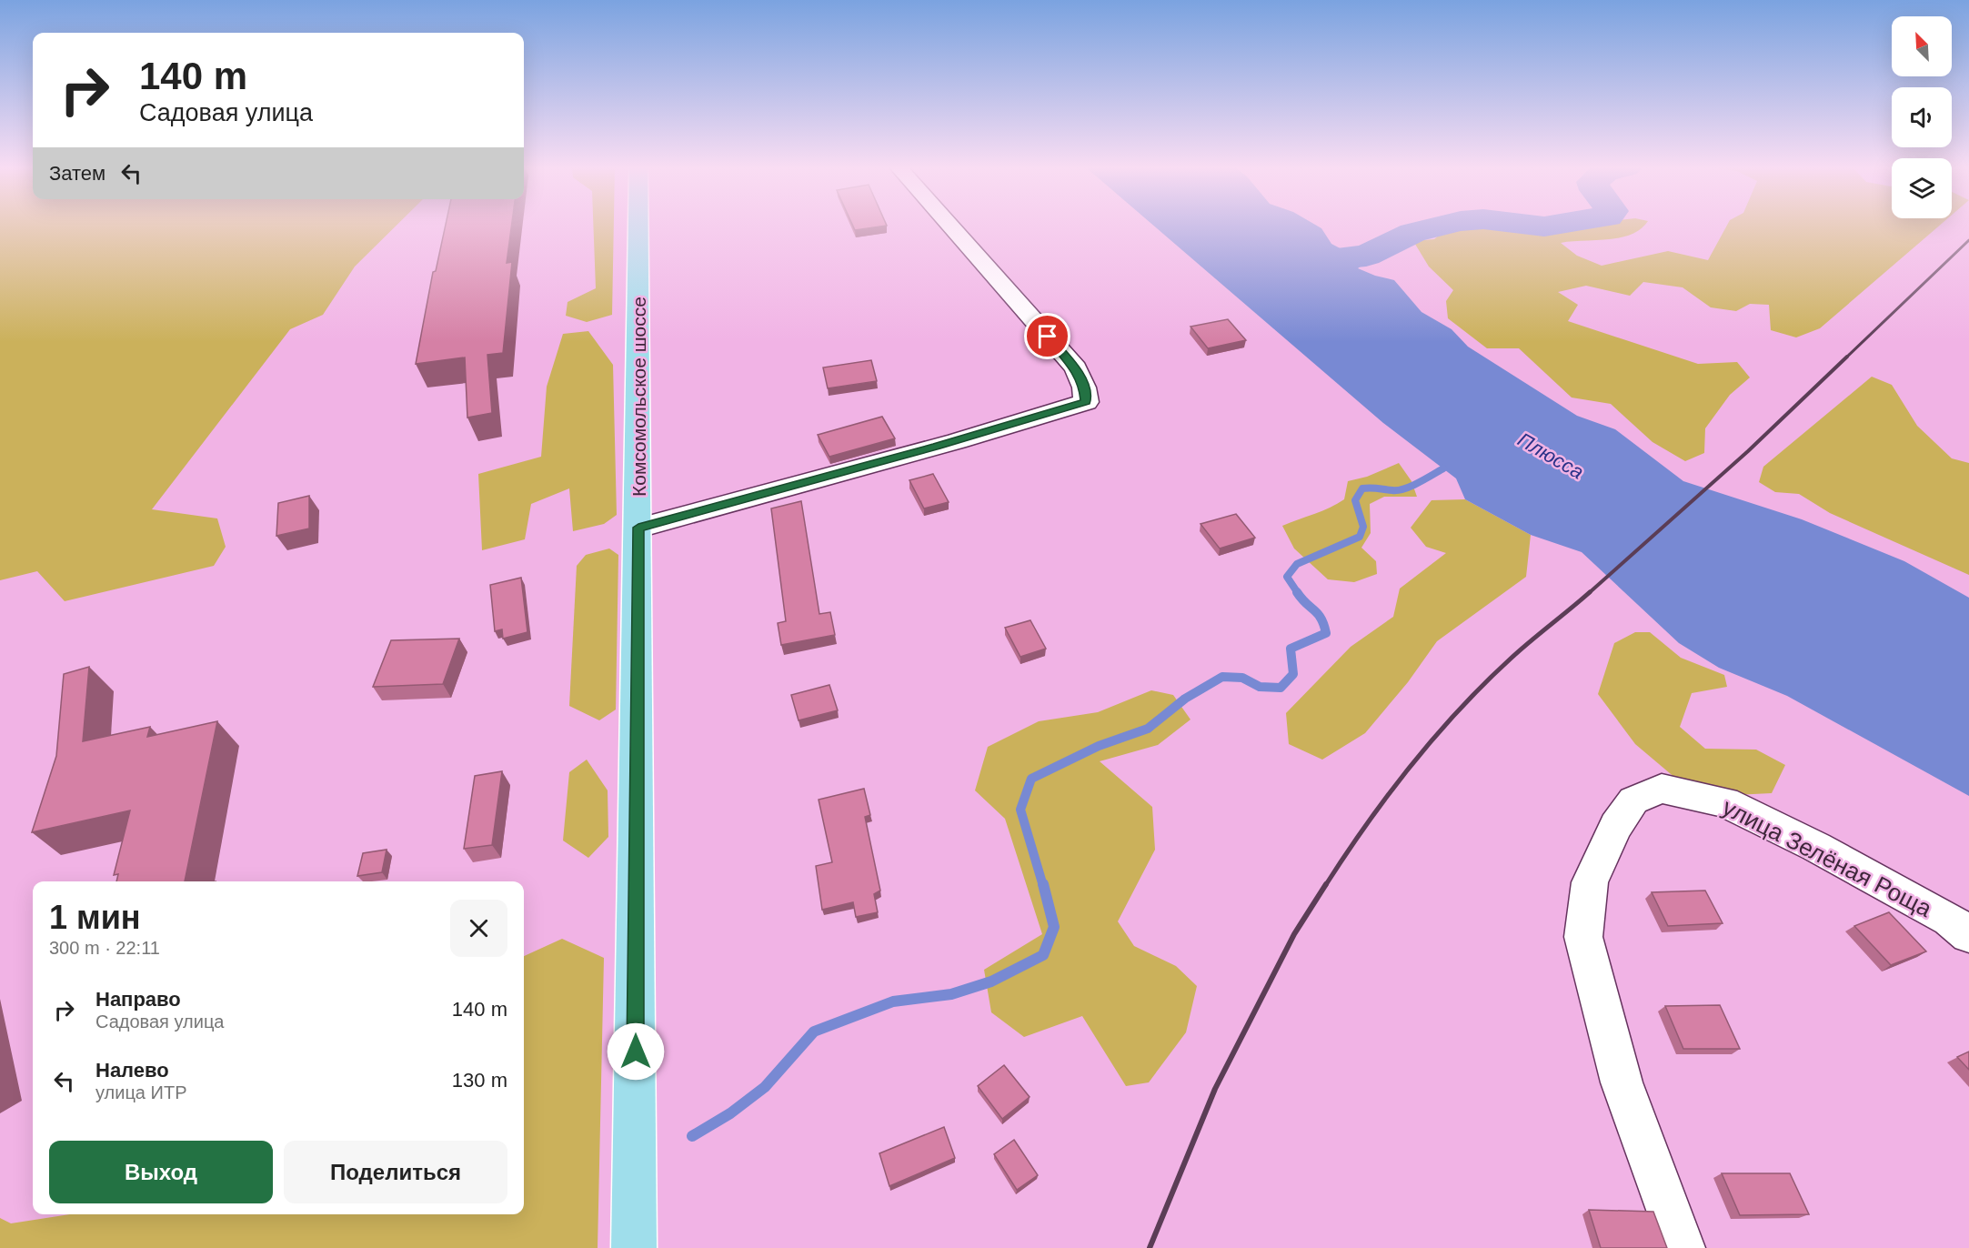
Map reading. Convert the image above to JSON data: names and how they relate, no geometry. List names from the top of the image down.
{
  "streets": {
    "main road": ["Комсомольское шоссе"],
    "street": ["улица Зелёная Роща"]
  },
  "water": ["Плюсса"],
  "north": "top left",
  "page": {
    "turn": ["140 m", "Садовая улица"],
    "then": "Затем",
    "heading": ["1 мин", "300 m · 22:11"],
    "list": [
      {
        "name": "Направо",
        "note": "Садовая улица",
        "value": "140 m"
      },
      {
        "name": "Налево",
        "note": "улица ИТР",
        "value": "130 m"
      }
    ],
    "buttons": ["Выход", "Поделиться"]
  }
}
